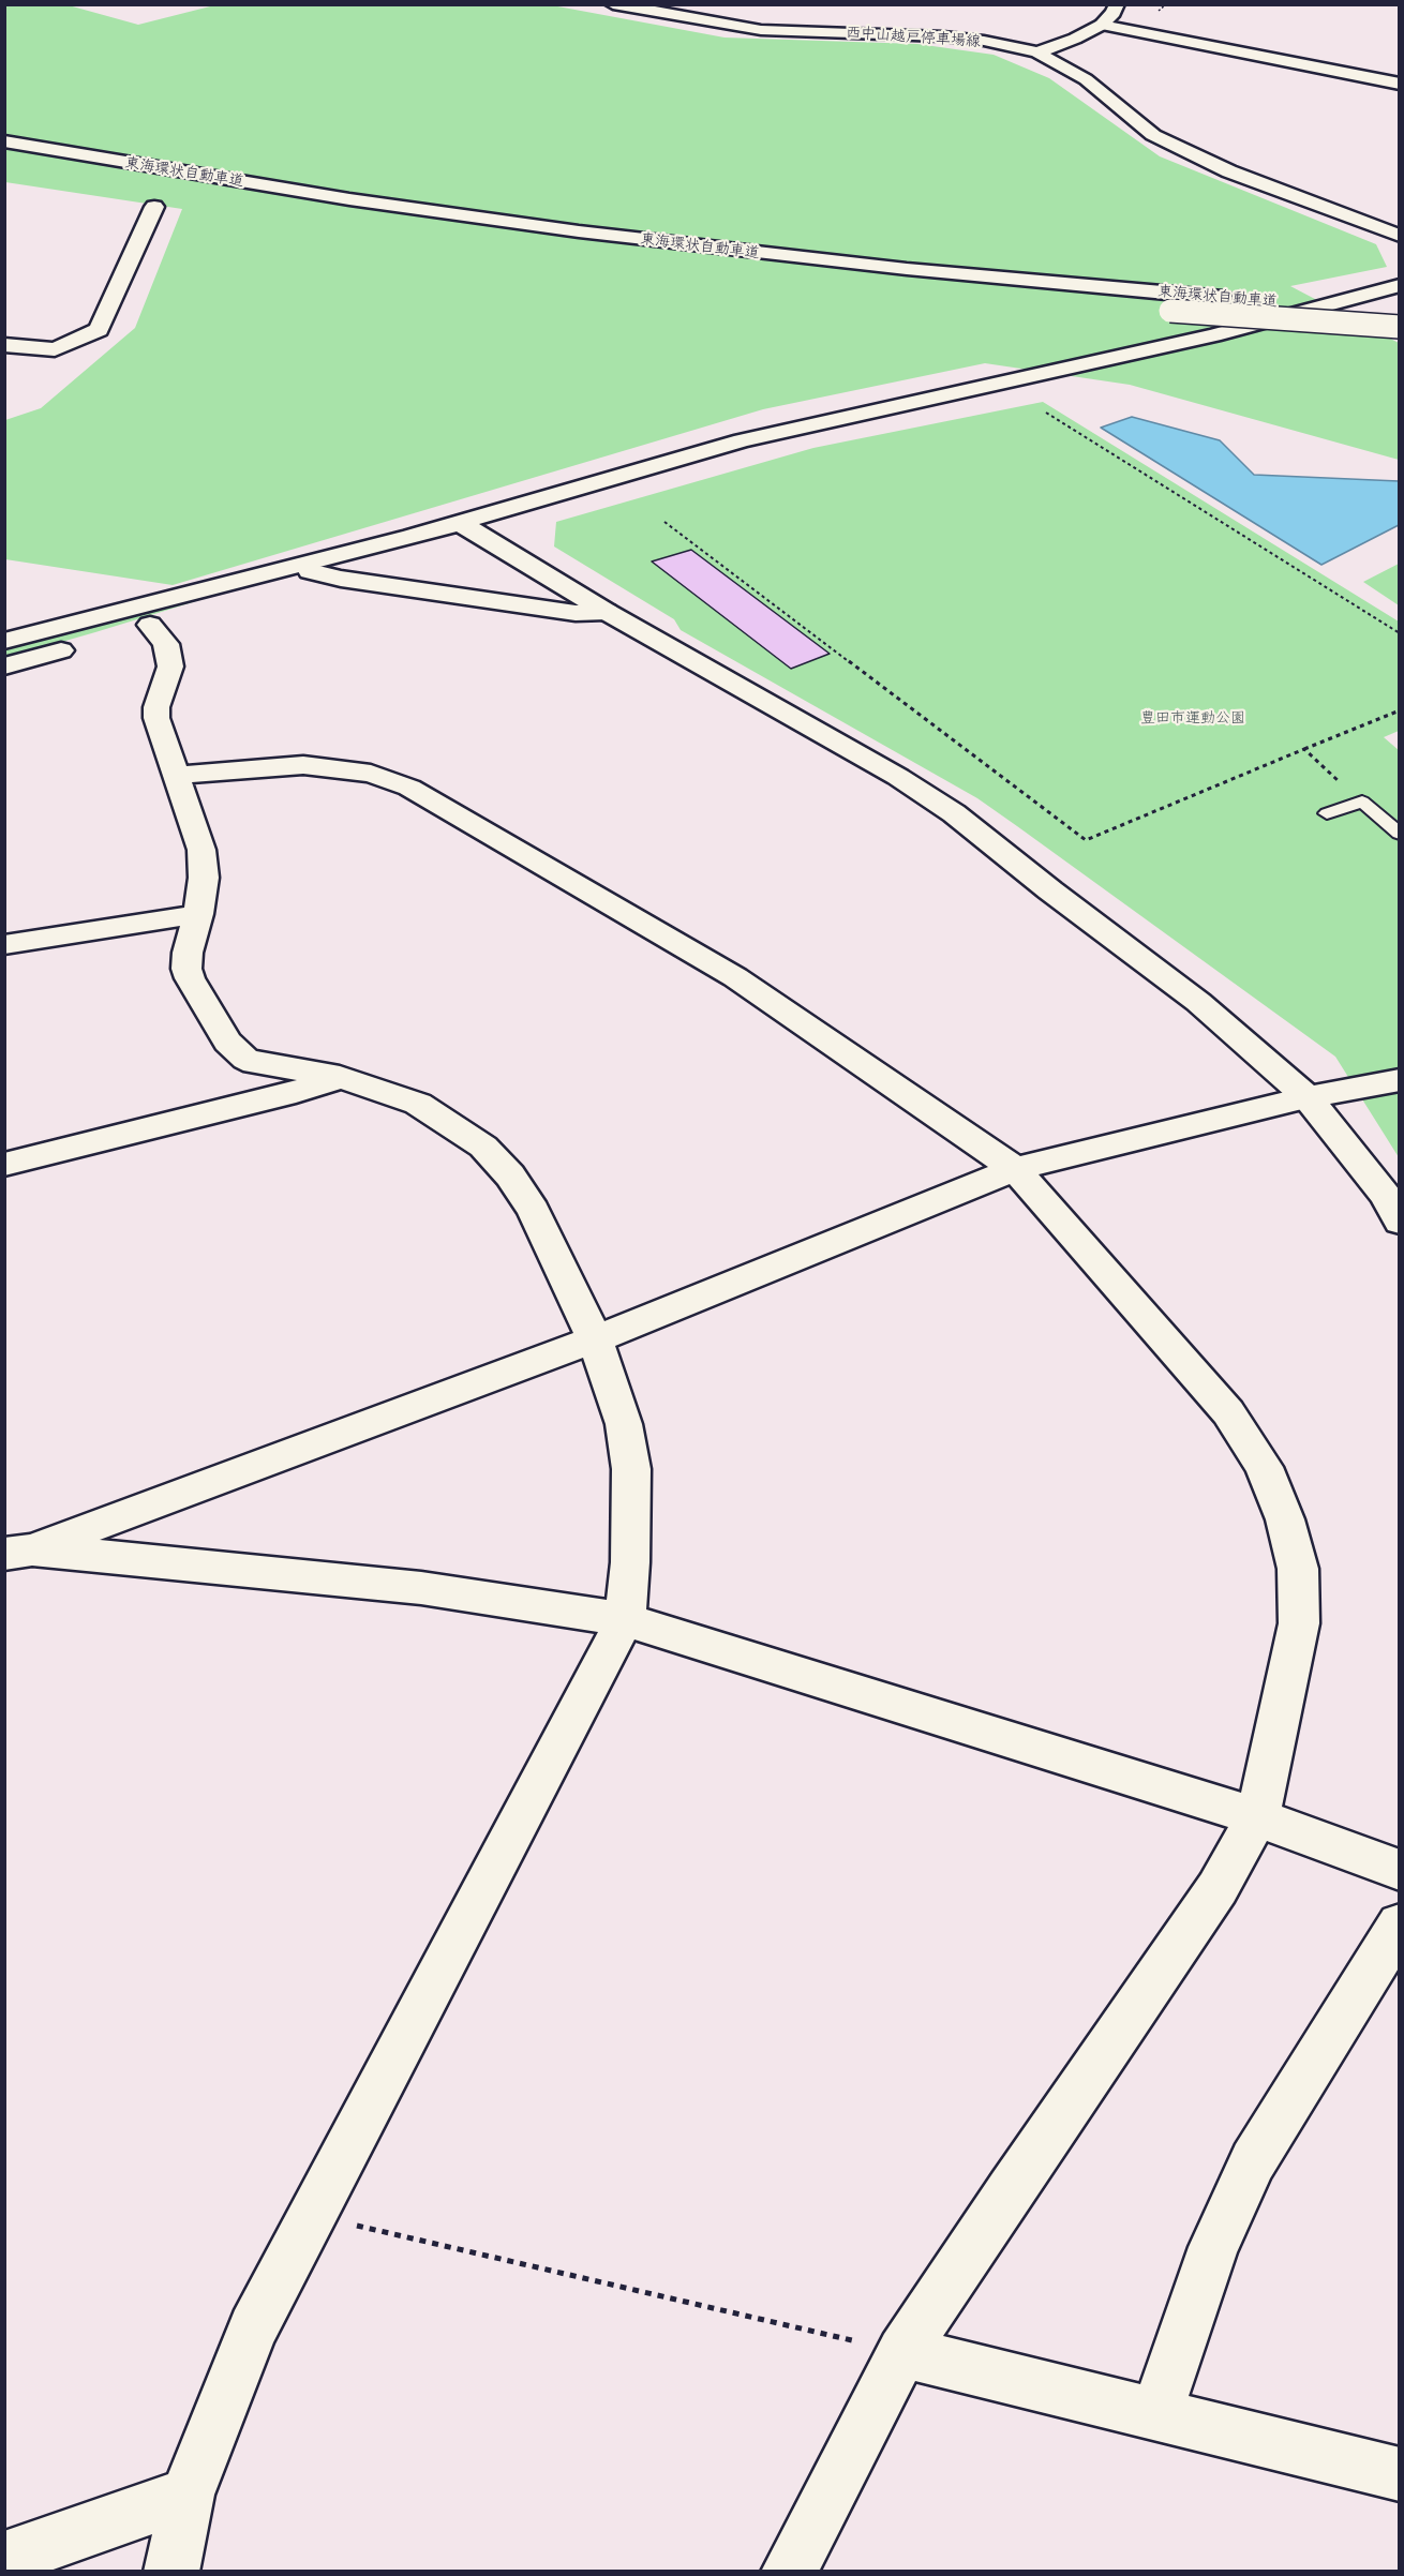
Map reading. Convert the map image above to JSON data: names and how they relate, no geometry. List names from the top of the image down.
{
  "streets": {
    "main road": ["西中山越戸停車場線", "東海環状自動車道"]
  },
  "parks": ["豊田市運動公園"]
}
